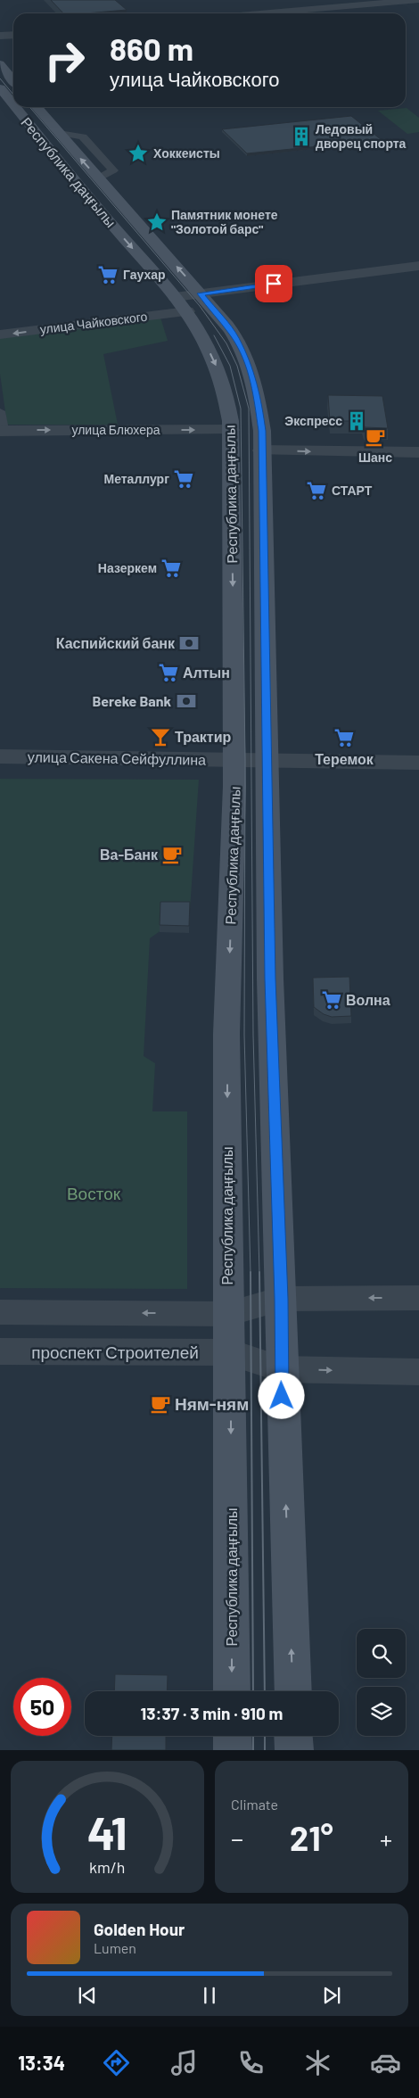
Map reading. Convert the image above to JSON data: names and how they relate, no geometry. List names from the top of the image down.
{
  "streets": {
    "main road": ["Республика даңғылы"],
    "street": [
      "улица Чайковского",
      "улица Блюхера",
      "улица Сакена Сейфуллина",
      "проспект Строителей"
    ]
  },
  "crossings": [
    ["Республика даңғылы", "улица Чайковского"],
    ["Республика даңғылы", "улица Блюхера"],
    ["Республика даңғылы", "улица Сакена Сейфуллина"],
    ["Республика даңғылы", "проспект Строителей"]
  ],
  "one_way": ["улица Чайковского", "улица Блюхера"],
  "parks": ["Восток"],
  "places": {
    "building": ["Ледовый дворец спорта", "Экспресс"],
    "place": ["Хоккеисты", "Памятник монете \"Золотой барс\""],
    "supermarket": [
      "Гаухар",
      "Металлург",
      "СТАРТ",
      "Назеркем",
      "Алтын",
      "Теремок",
      "Волна"
    ],
    "cafe": ["Шанс", "Ва-Банк", "Ням-ням"],
    "bank": ["Каспийский банк", "Bereke Bank"],
    "bar": ["Трактир"]
  },
  "page": {
    "turn": ["860 m", "улица Чайковского"],
    "limit": "50",
    "trip": "13:37 · 3 min · 910 m",
    "tile": "Climate",
    "heat": ["−", "21°", "+"],
    "song": ["Golden Hour", "Lumen"],
    "tabs": "13:34",
    "gauge": ["41", "km/h"]
  }
}
